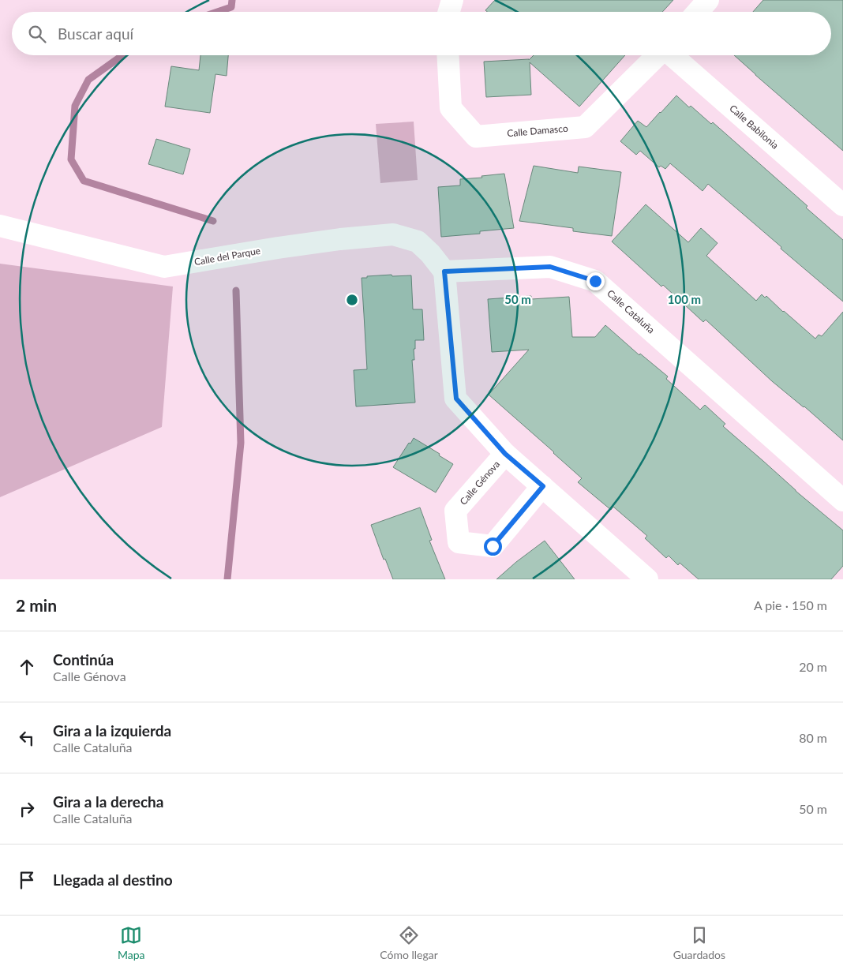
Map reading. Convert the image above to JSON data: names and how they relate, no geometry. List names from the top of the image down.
{
  "streets": {
    "street": [
      "Calle Babilonia",
      "Calle Damasco",
      "Calle del Parque",
      "Calle Cataluña",
      "Calle Génova"
    ]
  },
  "crossings": [
    ["Calle del Parque", "Calle Cataluña"]
  ],
  "page": {
    "search": "Buscar aquí",
    "heading": ["2 min", "A pie · 150 m"],
    "list": [
      ["Continúa", "Calle Génova", "20 m"],
      ["Gira a la izquierda", "Calle Cataluña", "80 m"],
      ["Gira a la derecha", "Calle Cataluña", "50 m"],
      "Llegada al destino"
    ],
    "nav": ["Mapa", "Cómo llegar", "Guardados"]
  },
  "rings": ["50 m", "100 m"]
}
